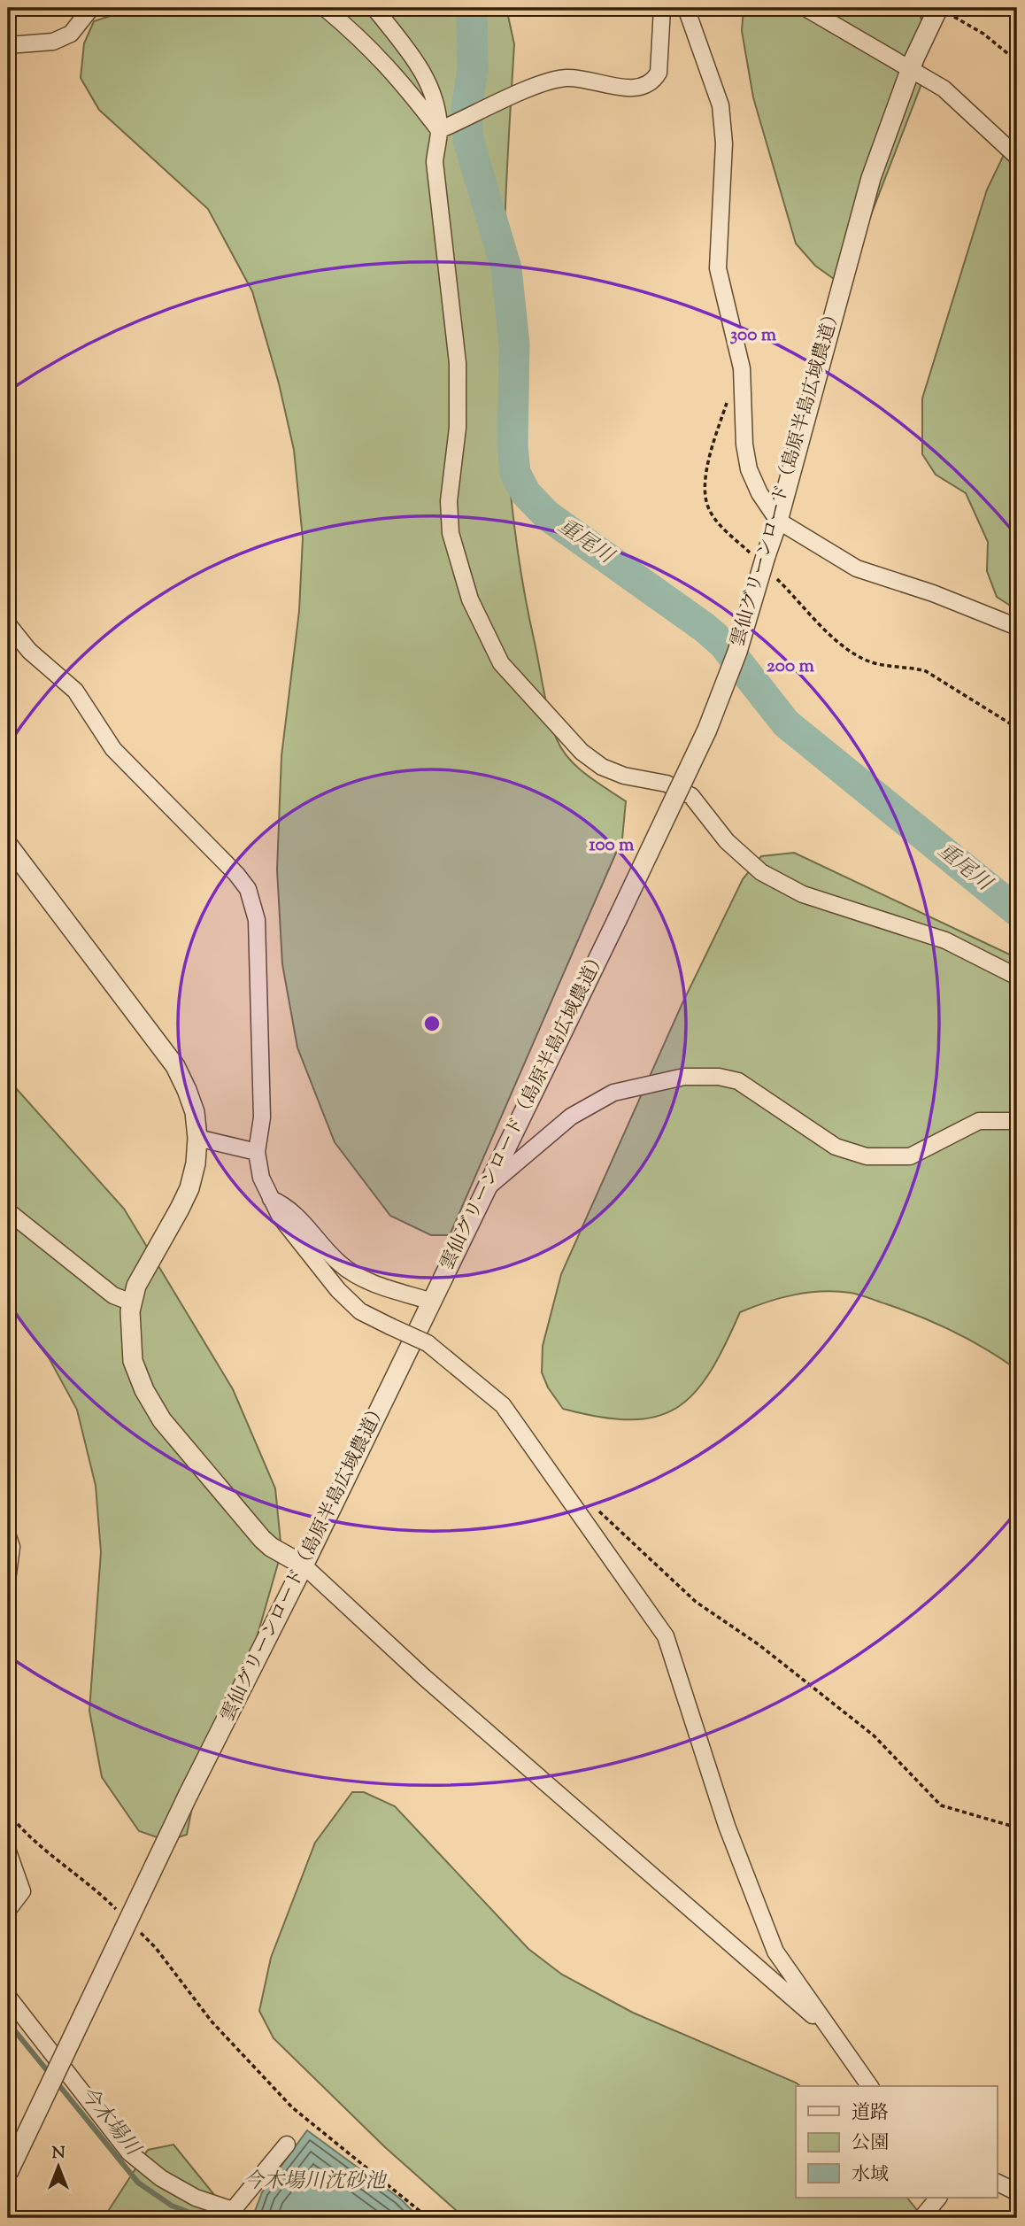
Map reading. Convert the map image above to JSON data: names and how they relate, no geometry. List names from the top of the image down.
{
  "streets": {
    "street": ["雲仙グリーンロード（島原半島広域農道）"]
  },
  "water": ["重尾川", "今木場川", "今木場川沈砂池"],
  "legend": ["道路", "公園", "水域"],
  "north": "top",
  "rings": ["300 m", "200 m", "100 m"]
}
